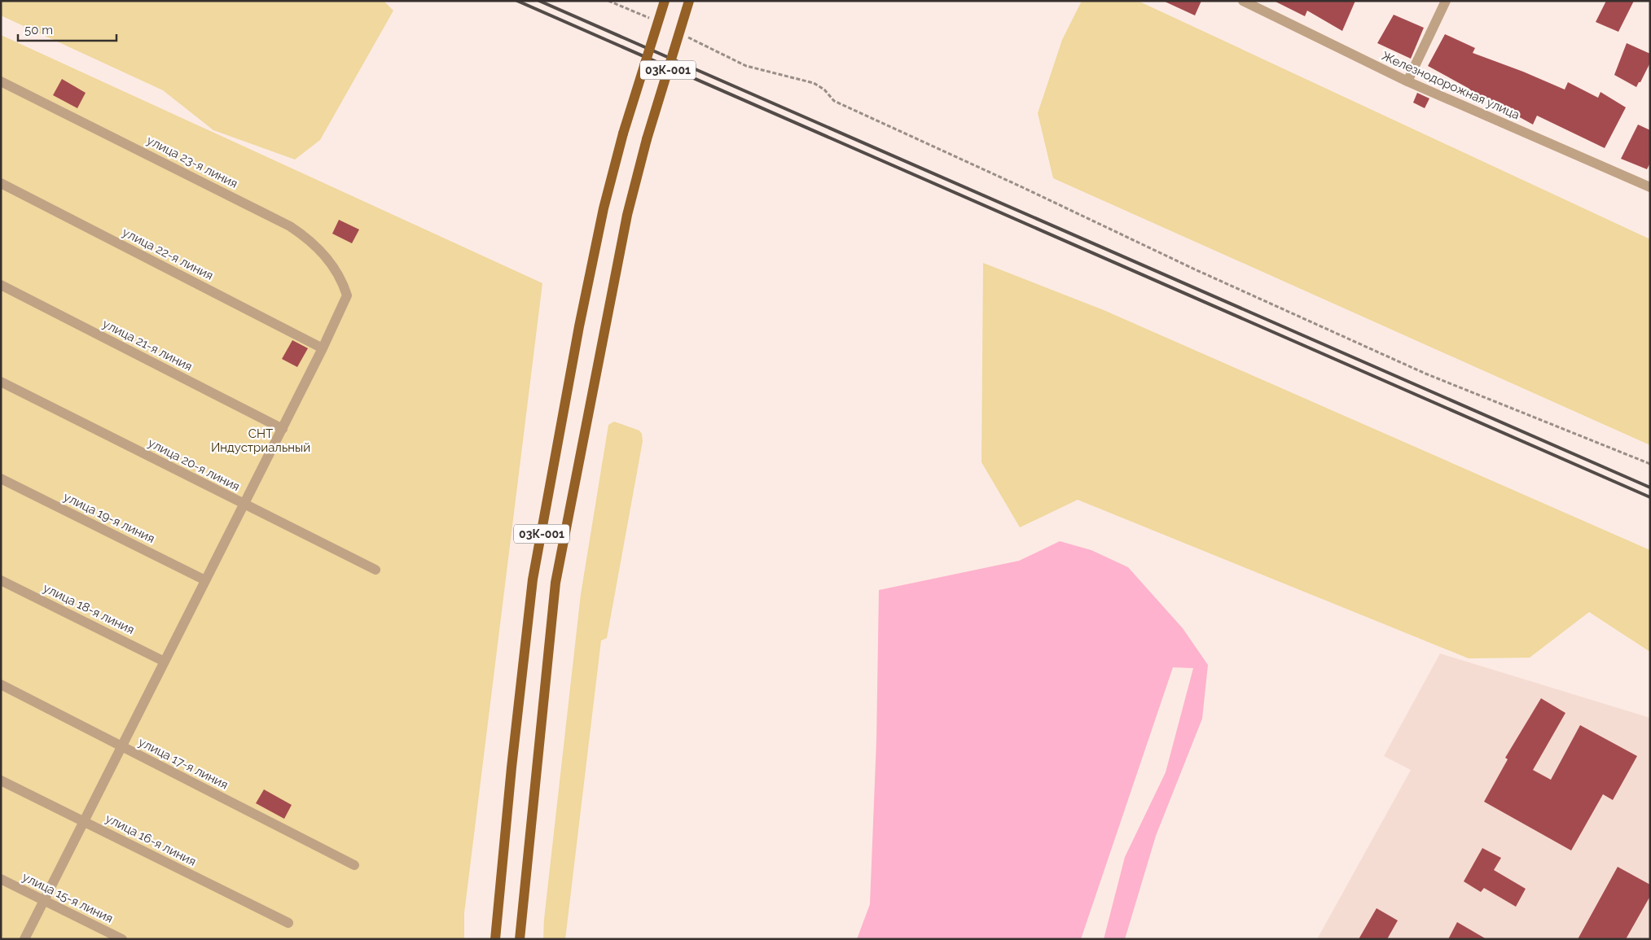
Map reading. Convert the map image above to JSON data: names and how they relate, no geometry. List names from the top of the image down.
{
  "streets": {
    "main road": ["03К-001"],
    "street": [
      "Железнодорожная улица",
      "улица 23-я линия",
      "улица 22-я линия",
      "улица 21-я линия",
      "улица 20-я линия",
      "улица 19-я линия",
      "улица 18-я линия",
      "улица 17-я линия",
      "улица 16-я линия",
      "улица 15-я линия"
    ]
  },
  "crossings": [
    ["улица 23-я линия", "улица 22-я линия"]
  ],
  "parks": ["СНТ Индустриальный"],
  "scale_bar": "50 m"
}
